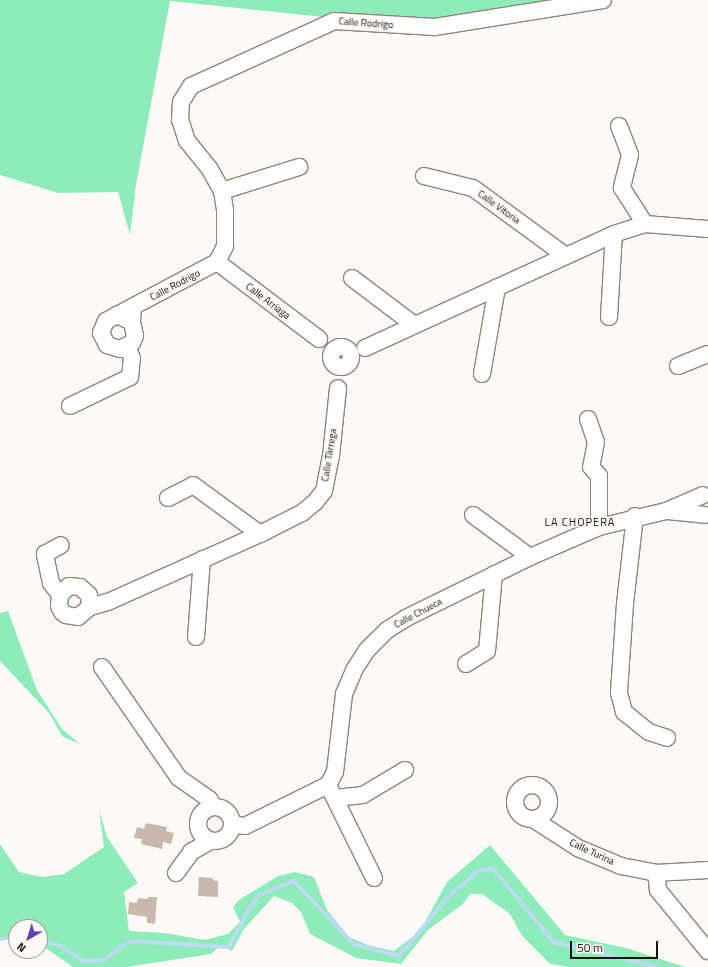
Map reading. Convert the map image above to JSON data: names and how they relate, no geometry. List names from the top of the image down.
{
  "streets": {
    "street": [
      "Calle Rodrigo",
      "Calle Vitoria",
      "Calle Arriaga",
      "Calle Tárrega",
      "Calle Chueca",
      "Calle Turina"
    ]
  },
  "crossings": [
    ["Calle Rodrigo", "Calle Arriaga"],
    ["Calle Arriaga", "Calle Tárrega"]
  ],
  "districts": ["LA CHOPERA"],
  "scale_bar": "50 m",
  "north": "bottom left"
}
